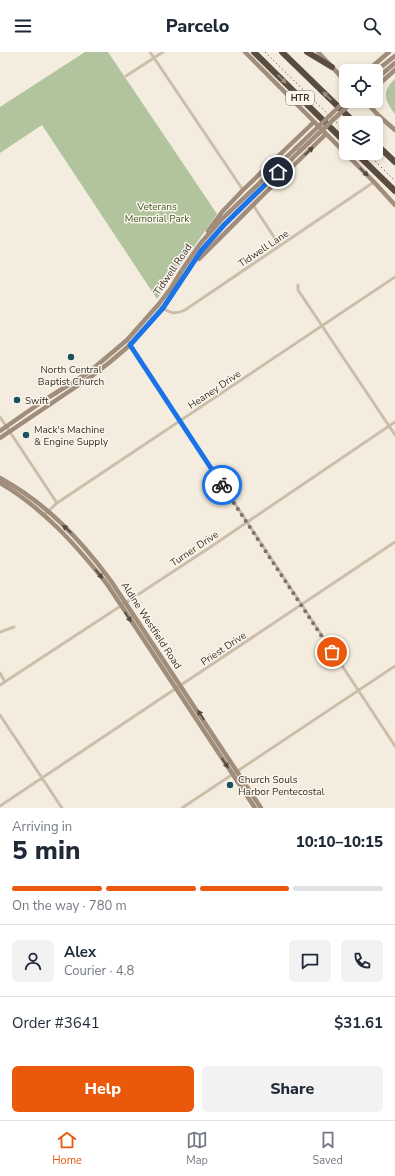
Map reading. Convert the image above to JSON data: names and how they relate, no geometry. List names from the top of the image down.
{
  "streets": {
    "highway": ["HTR"],
    "main road": ["Tidwell Road", "Aldine Westfield Road"],
    "street": [
      "Tidwell Lane",
      "Heaney Drive",
      "Turner Drive",
      "Priest Drive"
    ]
  },
  "crossings": [
    ["Tidwell Lane", "Tidwell Road"],
    ["Heaney Drive", "Aldine Westfield Road"],
    ["Turner Drive", "Aldine Westfield Road"],
    ["Aldine Westfield Road", "Priest Drive"]
  ],
  "parks": ["Veterans Memorial Park"],
  "places": [
    "North Central Baptist Church",
    "Swift",
    "Mack's Machine & Engine Supply",
    "Church Souls Harbor Pentecostal"
  ],
  "page": {
    "header": "Parcelo",
    "heading": ["5 min", "Arriving in", "10:10–10:15"],
    "panel": [
      "Alex",
      "Courier · 4.8",
      "Order #3641",
      "$31.61"
    ],
    "bar": "On the way · 780 m",
    "buttons": ["Help", "Share"],
    "tabs": ["Home", "Map", "Saved"]
  }
}
